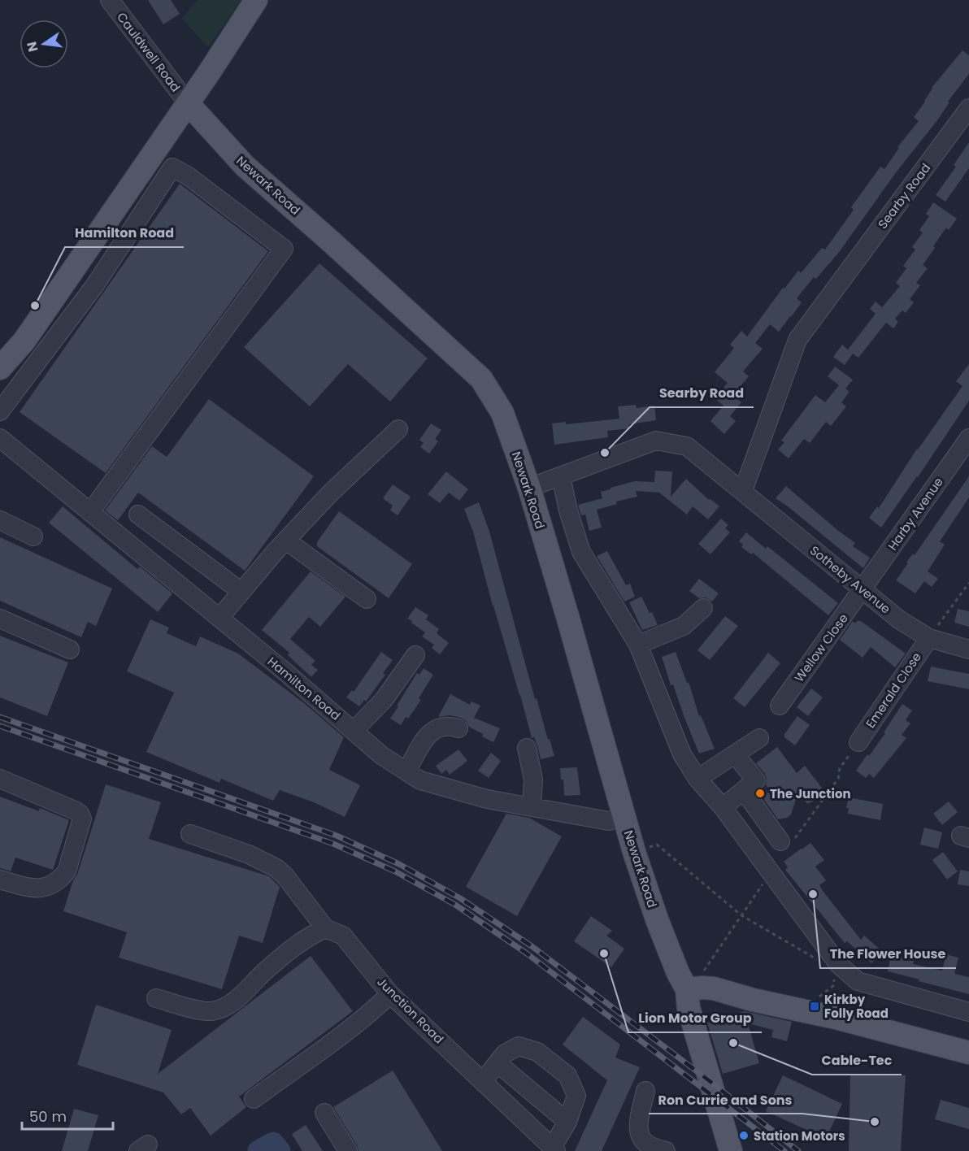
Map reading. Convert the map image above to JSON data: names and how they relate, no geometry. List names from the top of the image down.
{
  "streets": {
    "main road": ["Newark Road"],
    "street": [
      "Cauldwell Road",
      "Searby Road",
      "Harby Avenue",
      "Sotheby Avenue",
      "Wellow Close",
      "Hamilton Road",
      "Emerald Close",
      "Junction Road"
    ]
  },
  "crossings": [
    ["Cauldwell Road", "Newark Road"],
    ["Newark Road", "Hamilton Road"],
    ["Searby Road", "Sotheby Avenue"],
    ["Harby Avenue", "Sotheby Avenue"],
    ["Harby Avenue", "Wellow Close"],
    ["Sotheby Avenue", "Wellow Close"],
    ["Sotheby Avenue", "Emerald Close"]
  ],
  "places": {
    "other": [
      "Hamilton Road",
      "Searby Road",
      "The Junction",
      "The Flower House",
      "Lion Motor Group",
      "Cable-Tec",
      "Ron Currie and Sons",
      "Station Motors"
    ],
    "transit": ["Kirkby Folly Road"]
  },
  "scale_bar": "50 m",
  "north": "left"
}
